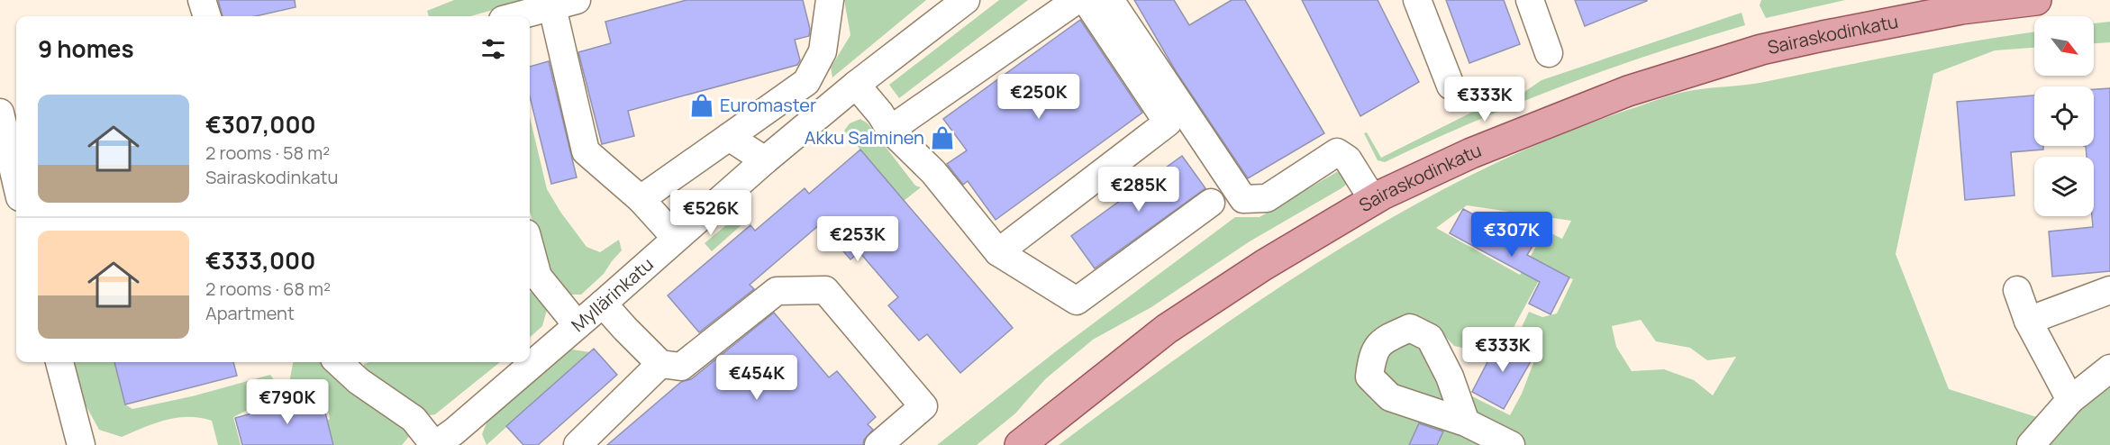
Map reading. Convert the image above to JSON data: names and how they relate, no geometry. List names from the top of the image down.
{
  "streets": {
    "main road": ["Sairaskodinkatu"],
    "street": ["Myllärinkatu"]
  },
  "places": {
    "shop": ["Euromaster", "Akku Salminen"]
  },
  "north": "bottom right",
  "page": {
    "heading": "9 homes",
    "price": [
      "€250K",
      "€333K",
      "€285K",
      "€526K",
      "€307K",
      "€253K",
      "€333K",
      "€454K",
      "€790K"
    ],
    "list": [
      {
        "name": "€307,000",
        "note": "2 rooms · 58 m² · Sairaskodinkatu"
      },
      {
        "name": "€333,000",
        "note": "2 rooms · 68 m² · Apartment"
      }
    ]
  }
}
